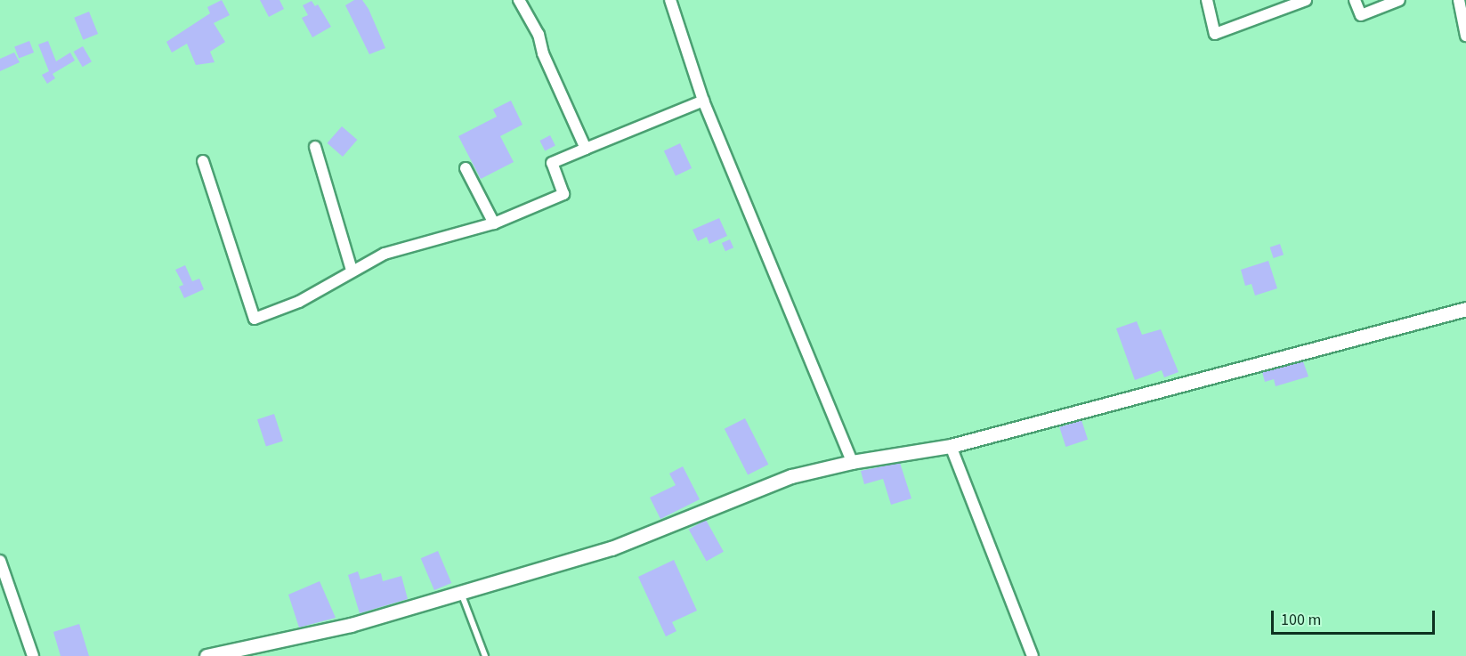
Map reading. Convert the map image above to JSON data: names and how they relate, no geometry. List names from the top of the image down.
{
  "scale_bar": "100 m"
}
